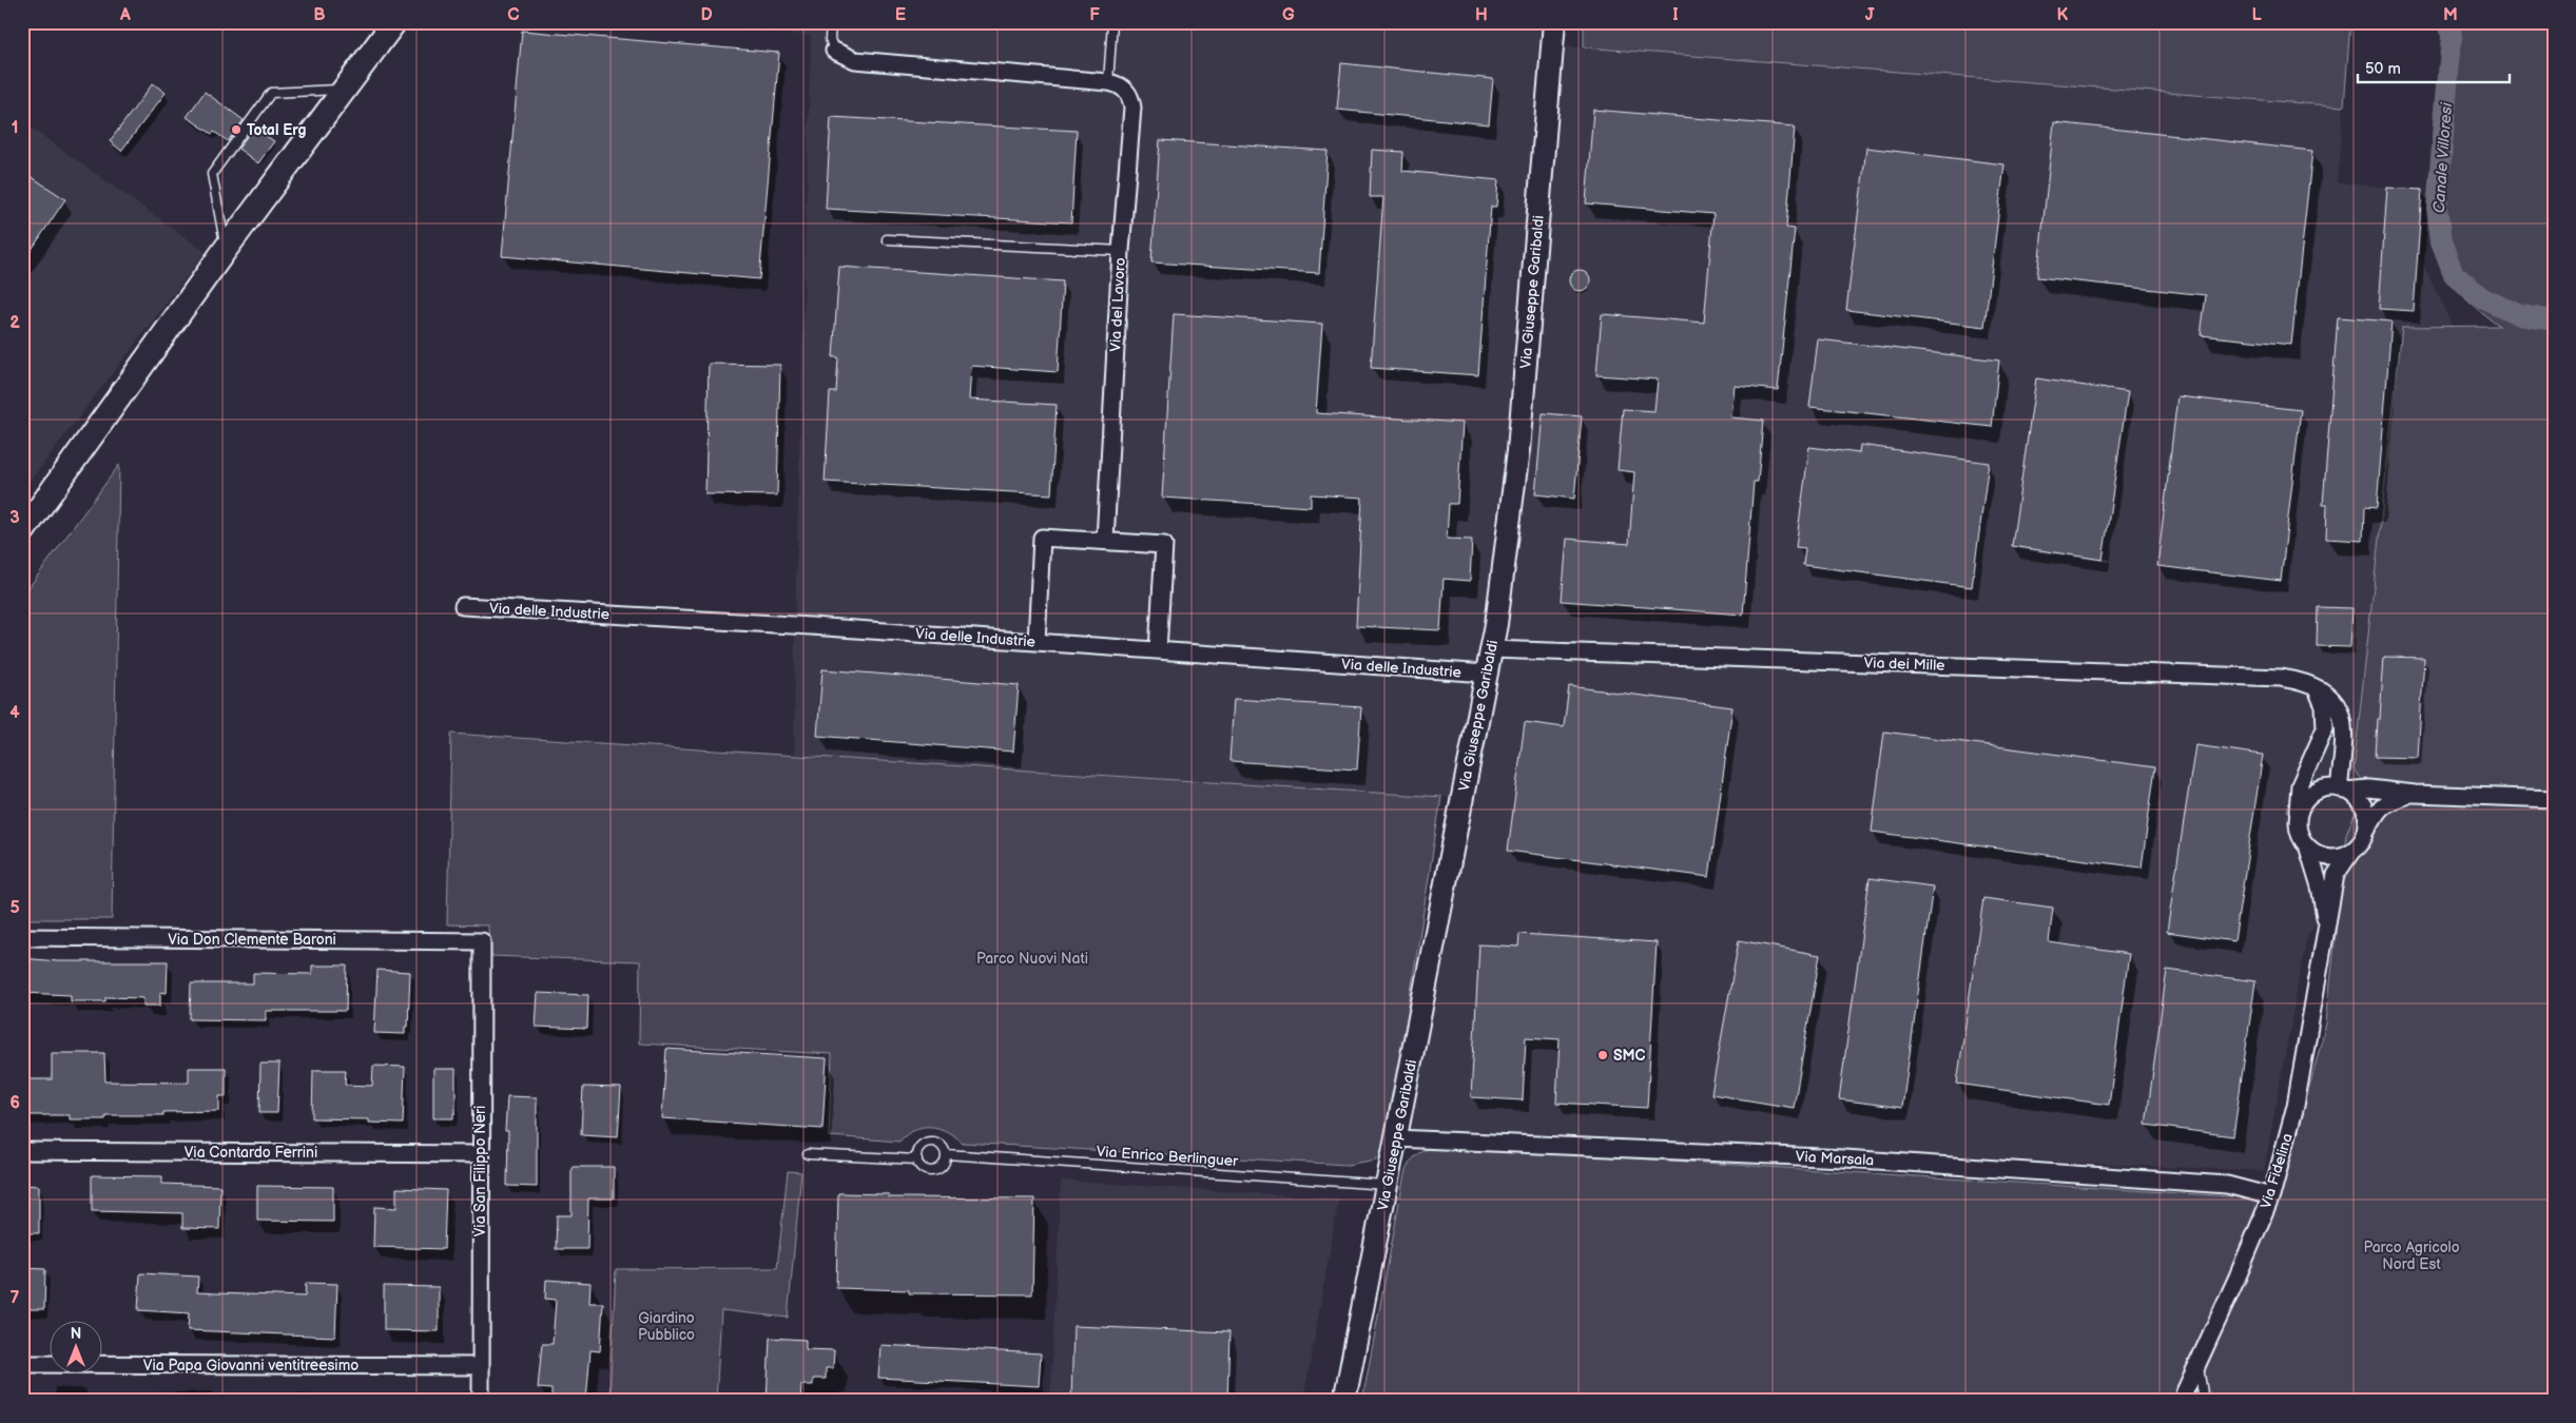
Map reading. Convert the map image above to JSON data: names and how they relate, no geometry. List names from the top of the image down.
{
  "streets": {
    "street": [
      "Via Giuseppe Garibaldi",
      "Via del Lavoro",
      "Via delle Industrie",
      "Via dei Mille",
      "Via Don Clemente Baroni",
      "Via Contardo Ferrini",
      "Via Marsala",
      "Via San Filippo Neri",
      "Via Fidelina",
      "Via Papa Giovanni ventitreesimo"
    ],
    "lane": ["Via Enrico Berlinguer"]
  },
  "crossings": [
    ["Via Giuseppe Garibaldi", "Via delle Industrie"],
    ["Via Giuseppe Garibaldi", "Via dei Mille"],
    ["Via Giuseppe Garibaldi", "Via Enrico Berlinguer"],
    ["Via Giuseppe Garibaldi", "Via Marsala"],
    ["Via dei Mille", "Via Fidelina"],
    ["Via Don Clemente Baroni", "Via San Filippo Neri"],
    ["Via Contardo Ferrini", "Via San Filippo Neri"],
    ["Via Marsala", "Via Fidelina"],
    ["Via San Filippo Neri", "Via Papa Giovanni ventitreesimo"]
  ],
  "water": ["Canale Villoresi"],
  "parks": ["Parco Nuovi Nati", "Parco Agricolo Nord Est", "Giardino Pubblico"],
  "places": ["Total Erg", "SMC"],
  "scale_bar": "50 m",
  "north": "top",
  "grid": {
    "columns": [
      "A",
      "B",
      "C",
      "D",
      "E",
      "F",
      "G",
      "H",
      "I",
      "J",
      "K",
      "L",
      "M"
    ],
    "rows": [
      "1",
      "2",
      "3",
      "4",
      "5",
      "6",
      "7"
    ]
  }
}
